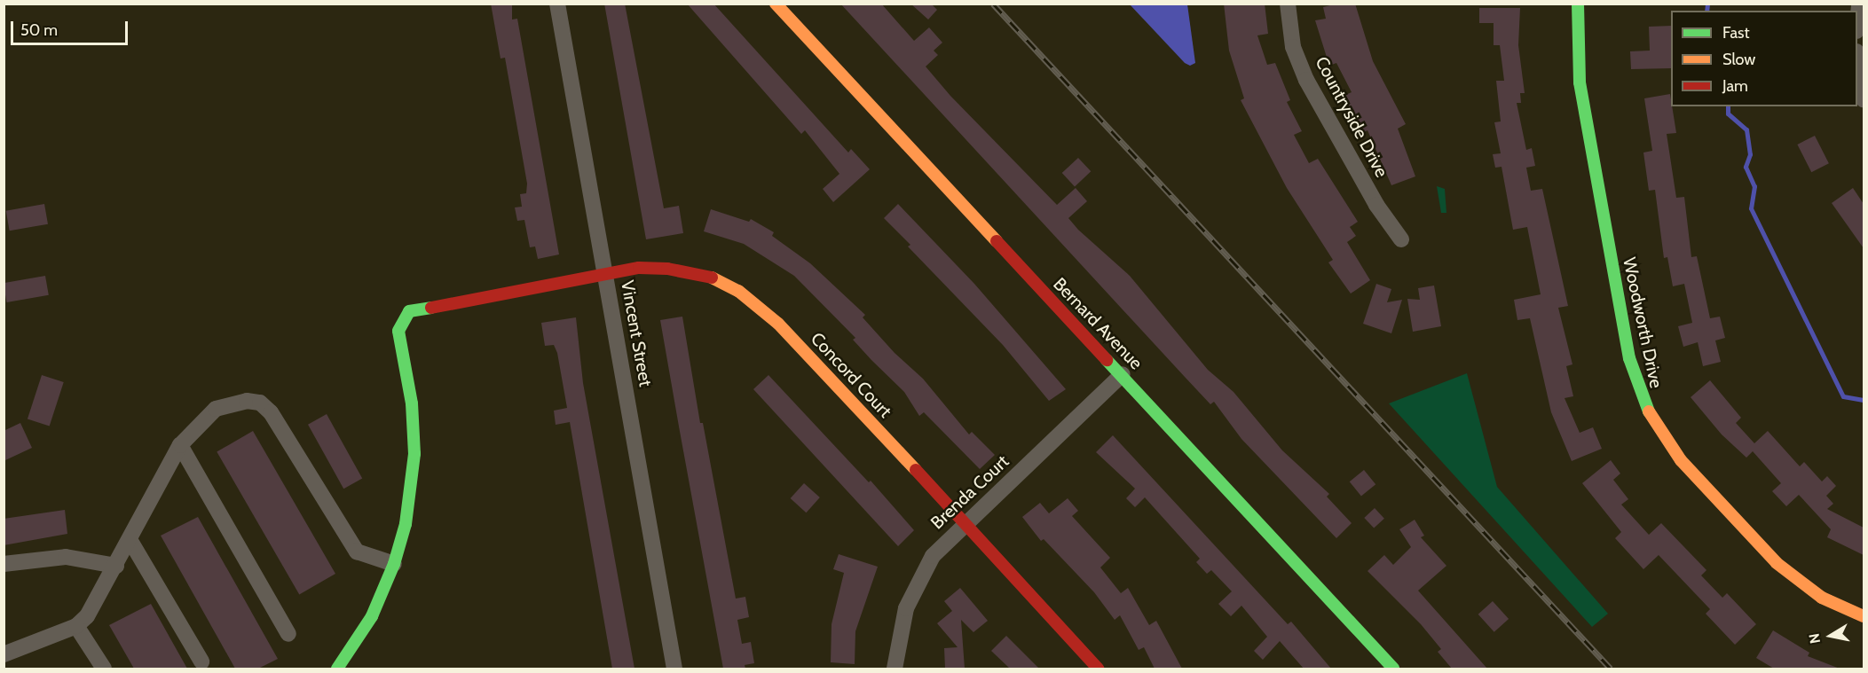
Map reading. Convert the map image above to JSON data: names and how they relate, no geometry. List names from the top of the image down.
{
  "streets": {
    "street": [
      "Countryside Drive",
      "Woodworth Drive",
      "Bernard Avenue",
      "Vincent Street",
      "Concord Court",
      "Brenda Court"
    ]
  },
  "crossings": [
    ["Bernard Avenue", "Brenda Court"],
    ["Vincent Street", "Concord Court"],
    ["Concord Court", "Brenda Court"]
  ],
  "legend": ["Fast", "Slow", "Jam"],
  "scale_bar": "50 m",
  "north": "left"
}
